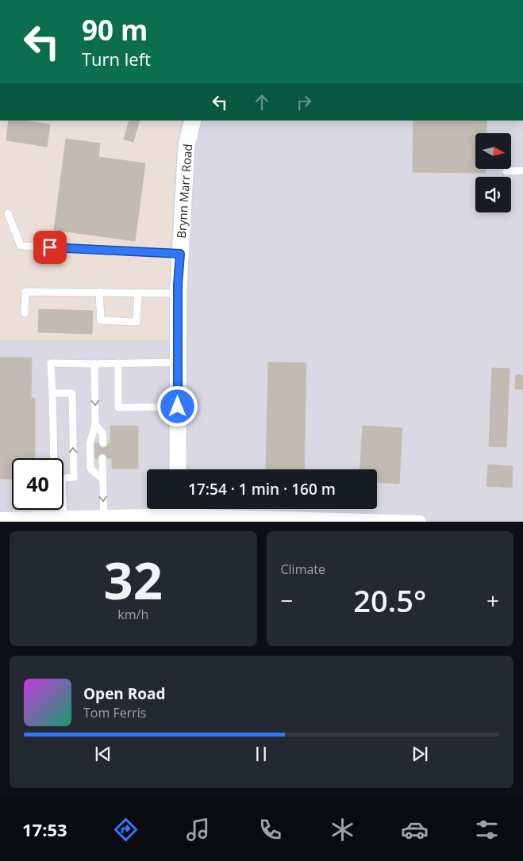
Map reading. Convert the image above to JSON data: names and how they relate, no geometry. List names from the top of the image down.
{
  "streets": {
    "street": ["Brynn Marr Road"]
  },
  "north": "right",
  "page": {
    "turn": ["90 m", "Turn left"],
    "limit": "40",
    "trip": "17:54 · 1 min · 160 m",
    "tile": [
      ["32", "km/h"],
      "Climate"
    ],
    "heat": ["−", "20.5°", "+"],
    "song": ["Open Road", "Tom Ferris"],
    "tabs": "17:53"
  }
}
